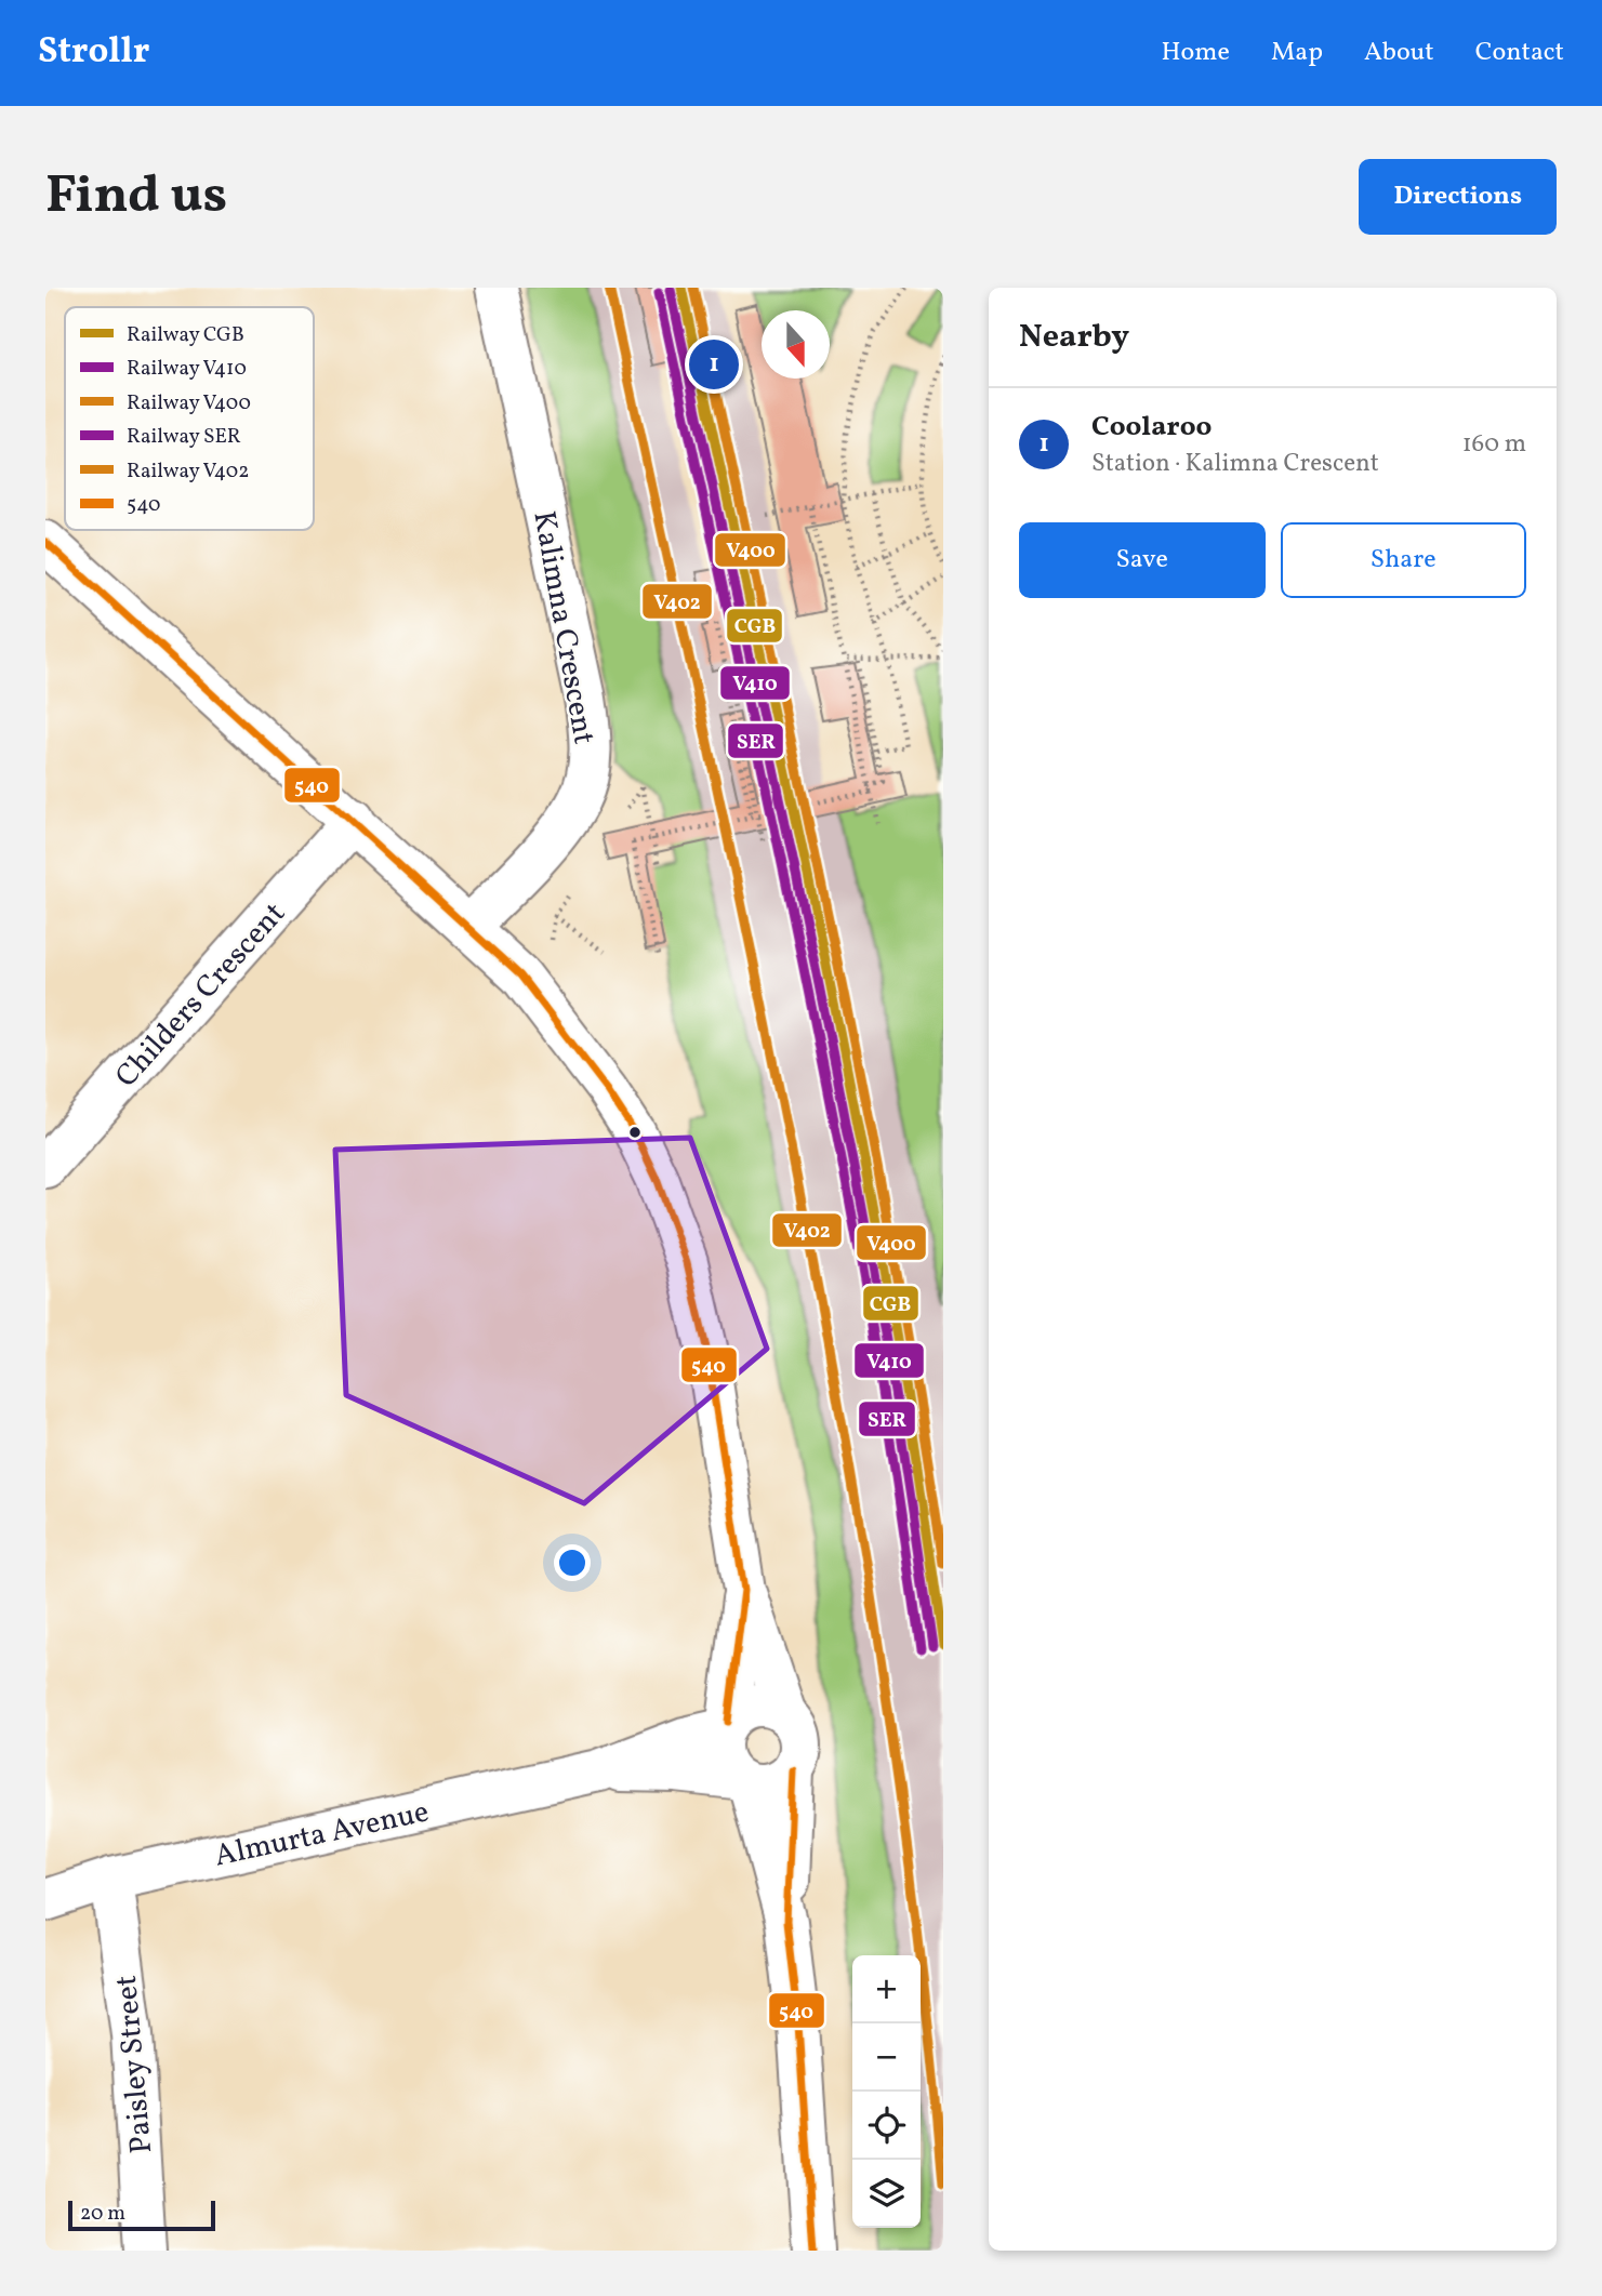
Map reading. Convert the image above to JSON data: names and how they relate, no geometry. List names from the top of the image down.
{
  "streets": {
    "street": [
      "Kalimna Crescent",
      "Childers Crescent",
      "Almurta Avenue",
      "Paisley Street"
    ]
  },
  "crossings": [
    ["Almurta Avenue", "Paisley Street"]
  ],
  "lines": [
    "rail line CGB",
    "rail line V400",
    "rail line V402",
    "rail line V410",
    "rail line SER",
    "transit line 540"
  ],
  "legend": [
    "Railway CGB",
    "Railway V410",
    "Railway V400",
    "Railway SER",
    "Railway V402",
    "540"
  ],
  "scale_bar": "20 m",
  "north": "bottom",
  "page": {
    "header": "Strollr",
    "nav": [
      "Home",
      "Map",
      "About",
      "Contact"
    ],
    "buttons": [
      "Directions",
      ["Save", "Share"]
    ],
    "title": "Find us",
    "heading": "Nearby",
    "pins": "1",
    "list": [
      {
        "mark": "1",
        "name": "Coolaroo",
        "note": "Station · Kalimna Crescent",
        "value": "160 m"
      }
    ],
    "map_buttons": ["+", "−"],
    "scale": "20 m"
  }
}
